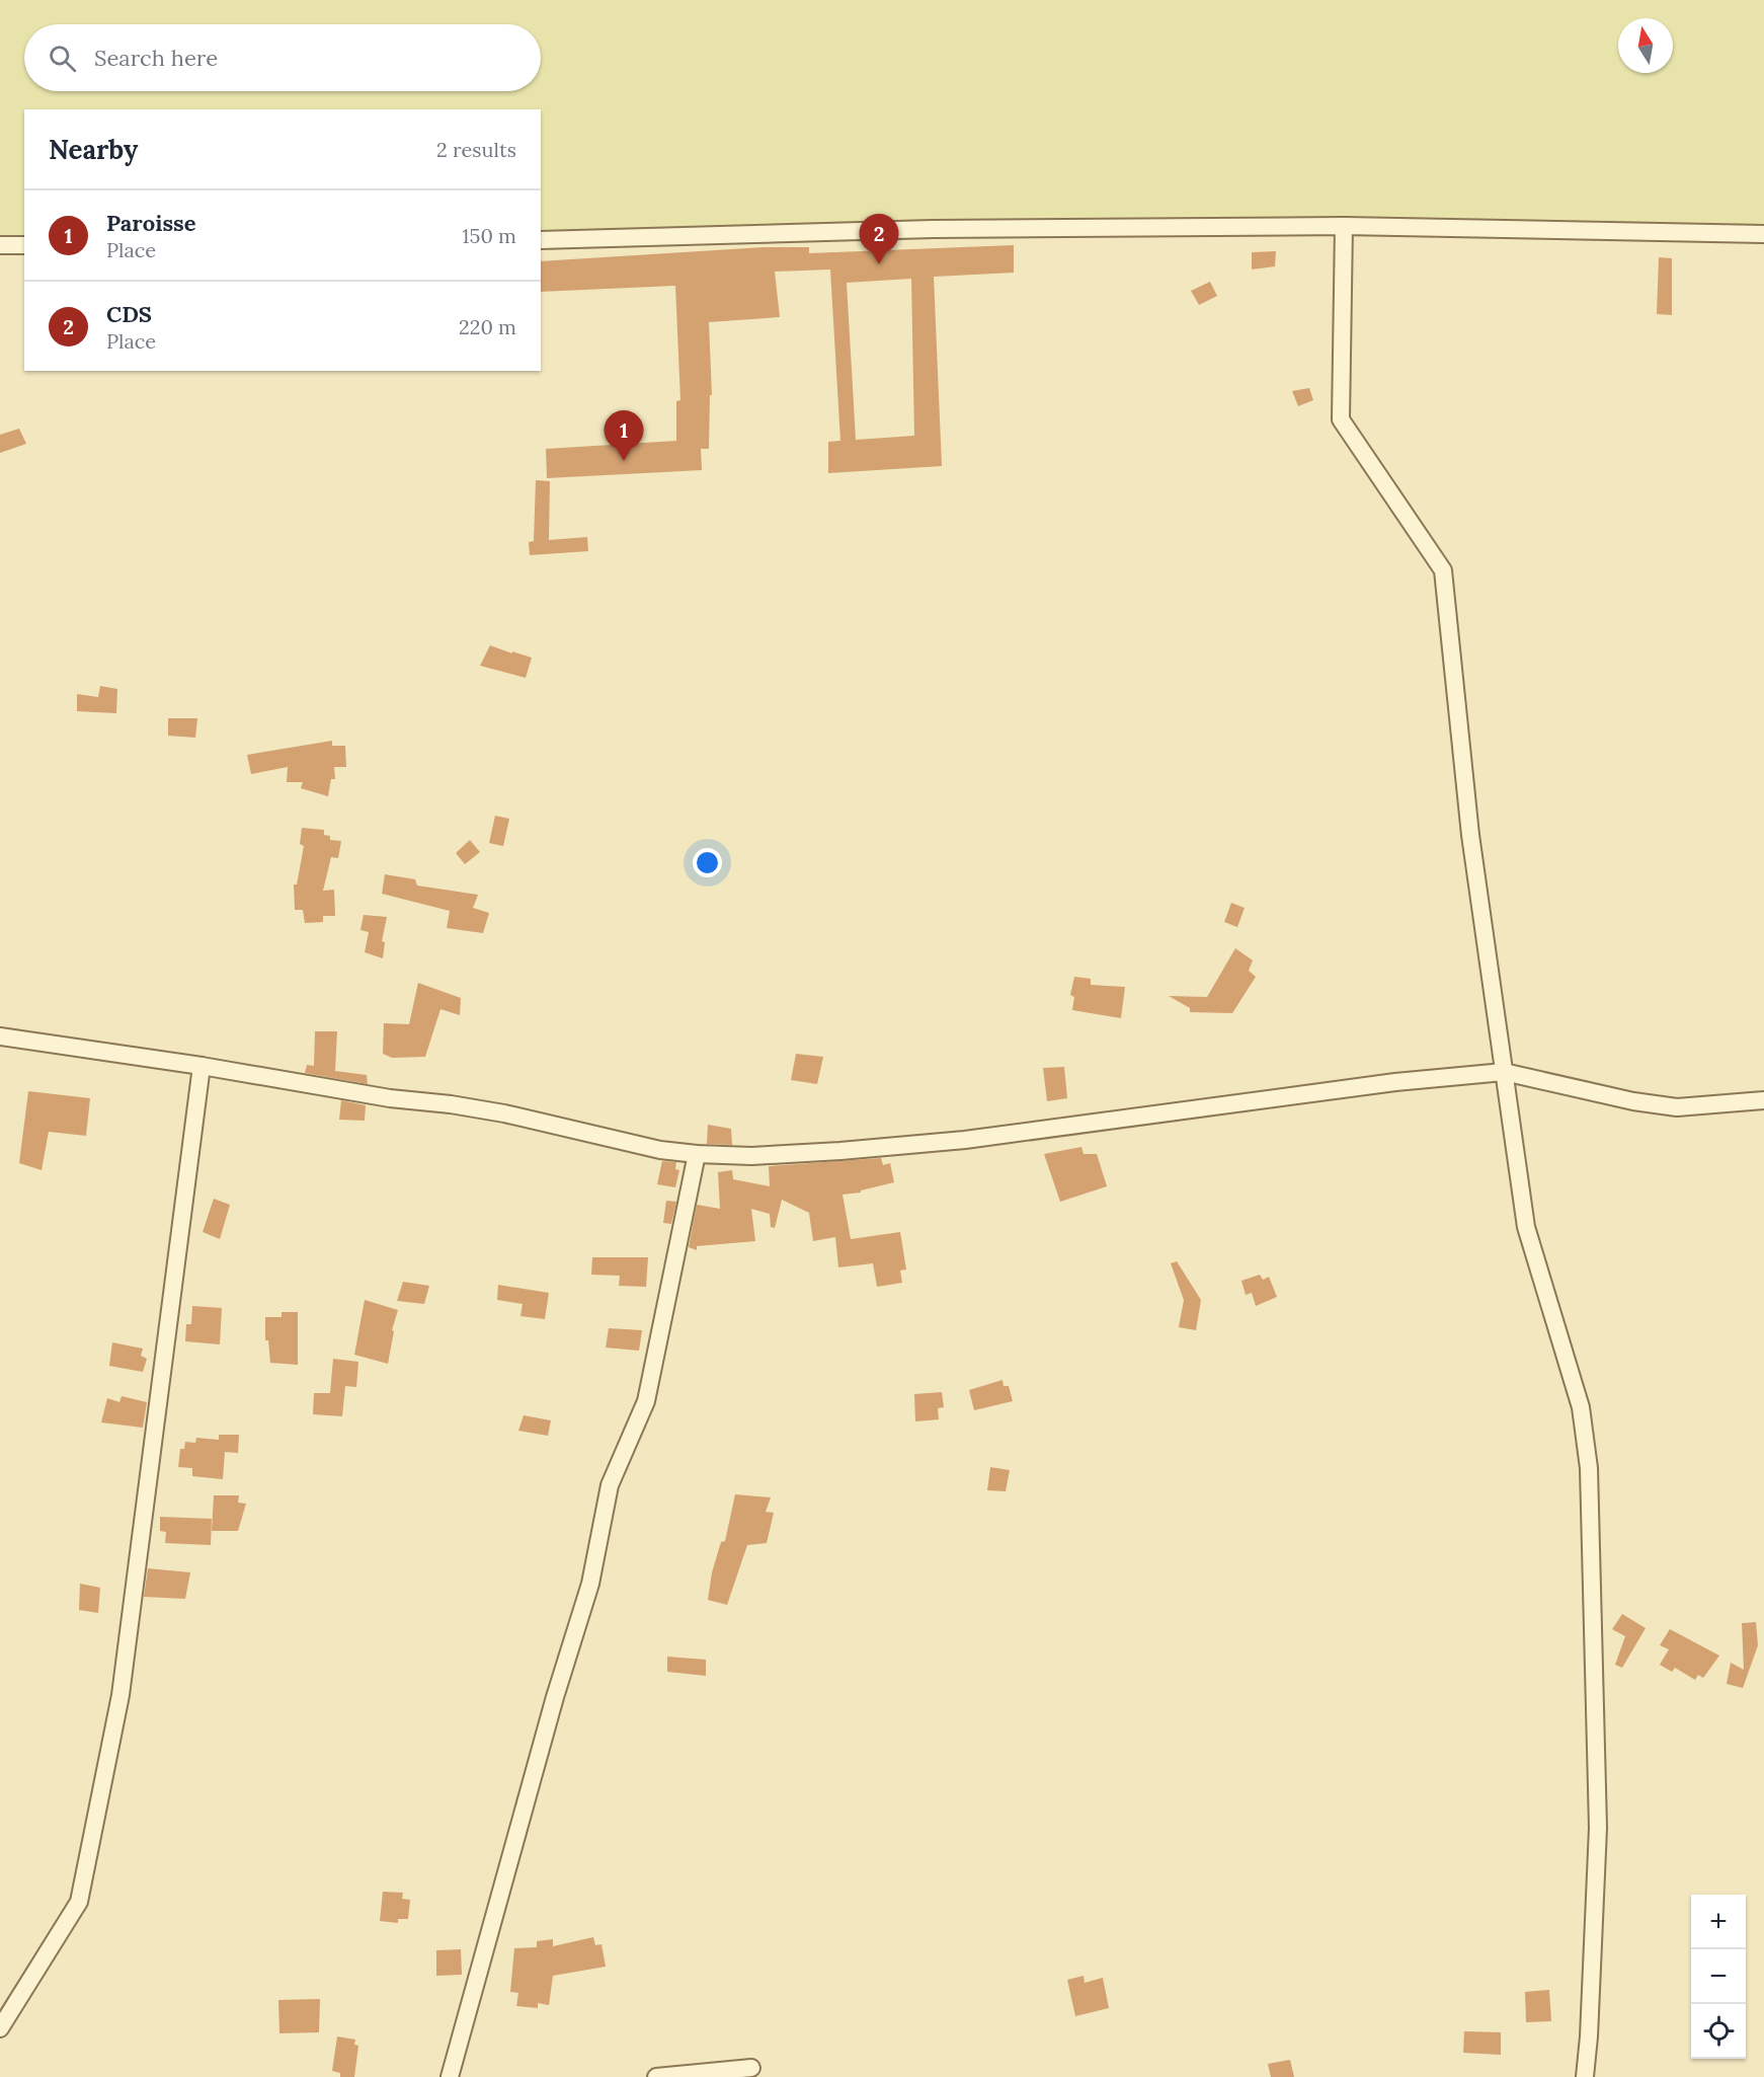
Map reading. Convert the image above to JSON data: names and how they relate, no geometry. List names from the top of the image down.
{
  "north": "top",
  "page": {
    "search": "Search here",
    "heading": ["Nearby", "2 results"],
    "list": [
      {
        "mark": "1",
        "name": "Paroisse",
        "note": "Place",
        "value": "150 m"
      },
      {
        "mark": "2",
        "name": "CDS",
        "note": "Place",
        "value": "220 m"
      }
    ],
    "pins": ["2", "1"],
    "map_buttons": ["+", "−"]
  }
}
